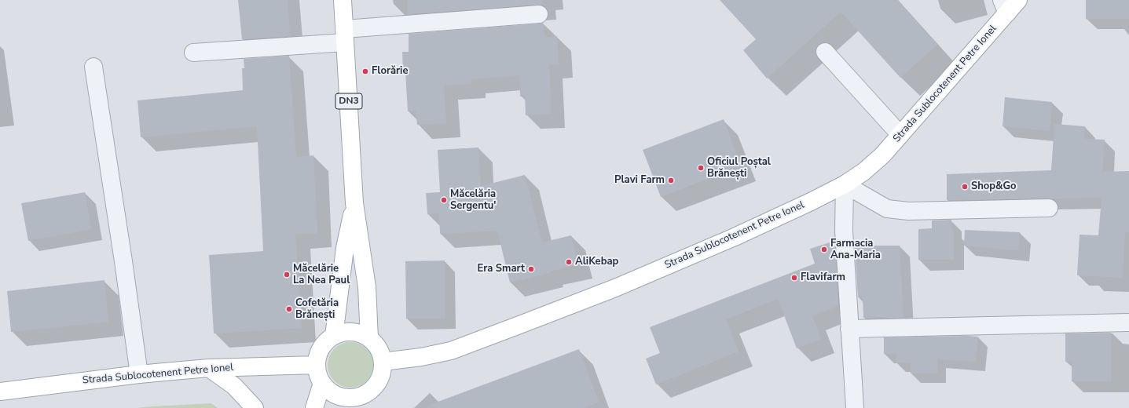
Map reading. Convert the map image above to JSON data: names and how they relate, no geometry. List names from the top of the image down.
{
  "streets": {
    "main road": ["Strada Sublocotenent Petre Ionel", "DN3"]
  },
  "crossings": [
    ["Strada Sublocotenent Petre Ionel", "DN3"]
  ],
  "places": [
    "Florărie",
    "Oficiul Poștal Brănești",
    "Plavi Farm",
    "Shop&Go",
    "Măcelăria Sergentu'",
    "Farmacia Ana-Maria",
    "AliKebap",
    "Era Smart",
    "Măcelărie La Nea Paul",
    "Flavifarm",
    "Cofetăria Brănești"
  ]
}
